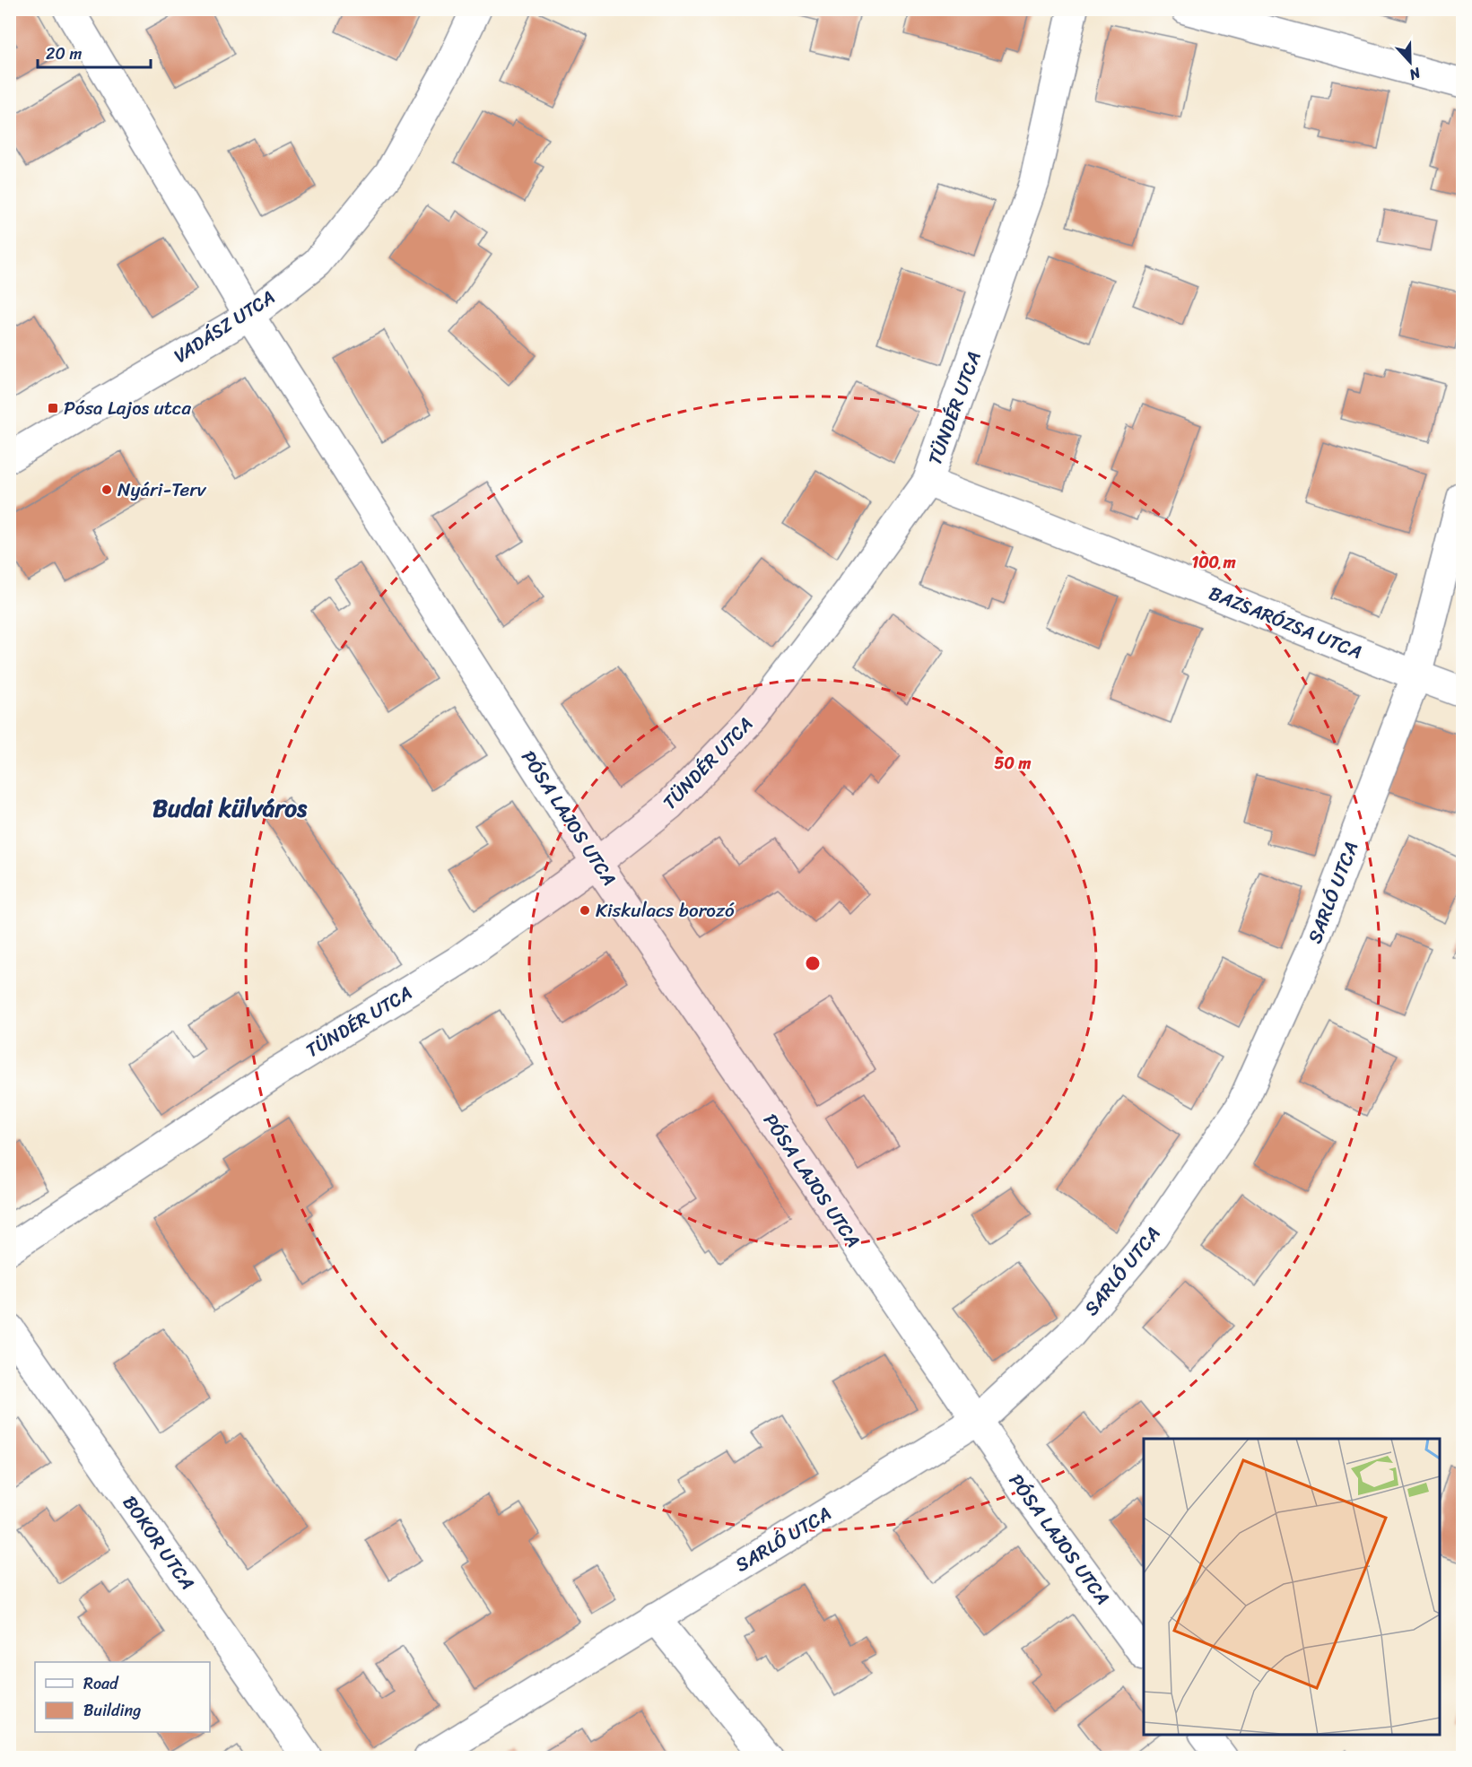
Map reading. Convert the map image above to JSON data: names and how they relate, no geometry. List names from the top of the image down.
{
  "streets": {
    "street": [
      "VADÁSZ UTCA",
      "TÜNDÉR UTCA",
      "BAZSARÓZSA UTCA",
      "PÓSA LAJOS UTCA",
      "SARLÓ UTCA",
      "BOKOR UTCA"
    ]
  },
  "crossings": [
    ["VADÁSZ UTCA", "PÓSA LAJOS UTCA"],
    ["TÜNDÉR UTCA", "BAZSARÓZSA UTCA"],
    ["TÜNDÉR UTCA", "PÓSA LAJOS UTCA"],
    ["BAZSARÓZSA UTCA", "SARLÓ UTCA"],
    ["PÓSA LAJOS UTCA", "SARLÓ UTCA"]
  ],
  "districts": ["Budai külváros"],
  "places": {
    "transit": ["Pósa Lajos utca"],
    "other": ["Nyári-Terv", "Kiskulacs borozó"]
  },
  "legend": ["Road", "Building"],
  "scale_bar": "20 m",
  "north": "bottom",
  "rings": ["100 m", "50 m"]
}
